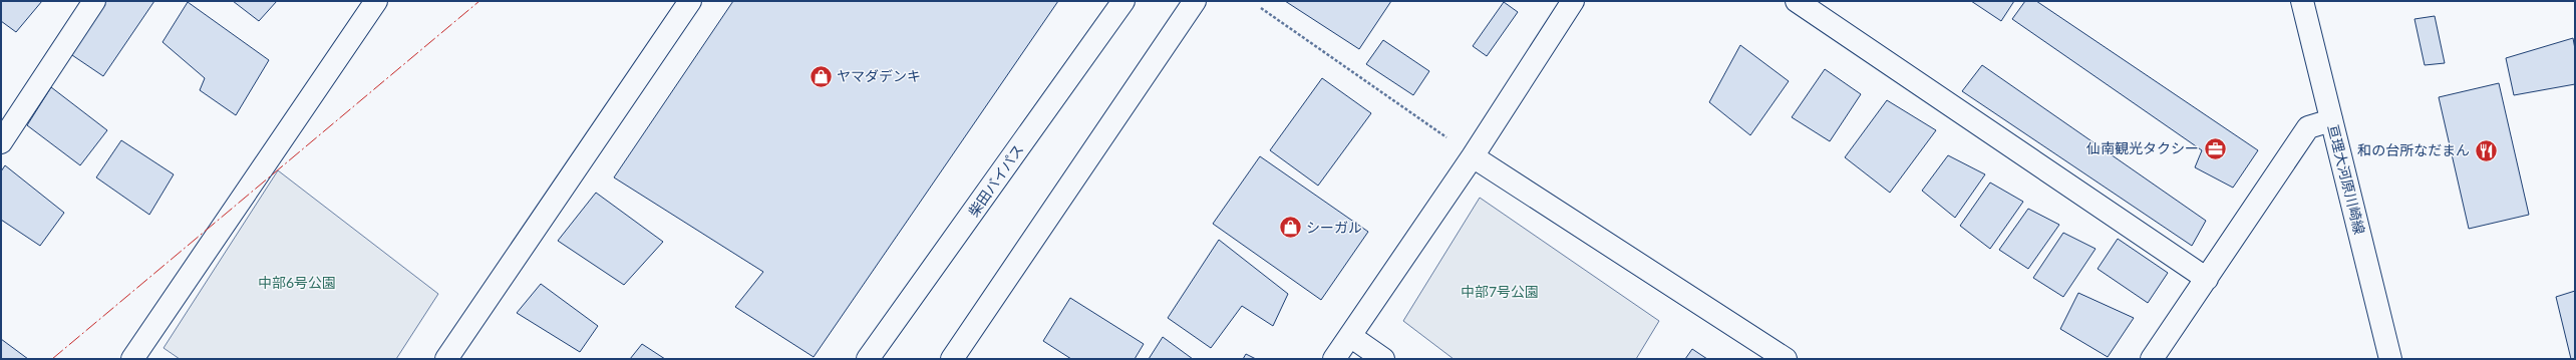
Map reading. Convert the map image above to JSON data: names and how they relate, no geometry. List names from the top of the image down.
{
  "streets": {
    "main road": ["亘理大河原川崎線", "柴田バイパス"]
  },
  "parks": ["中部6号公園", "中部7号公園"],
  "places": {
    "shop": ["ヤマダデンキ", "シーガル"],
    "office": ["仙南観光タクシー"],
    "restaurant": ["和の台所なだまん"]
  }
}
